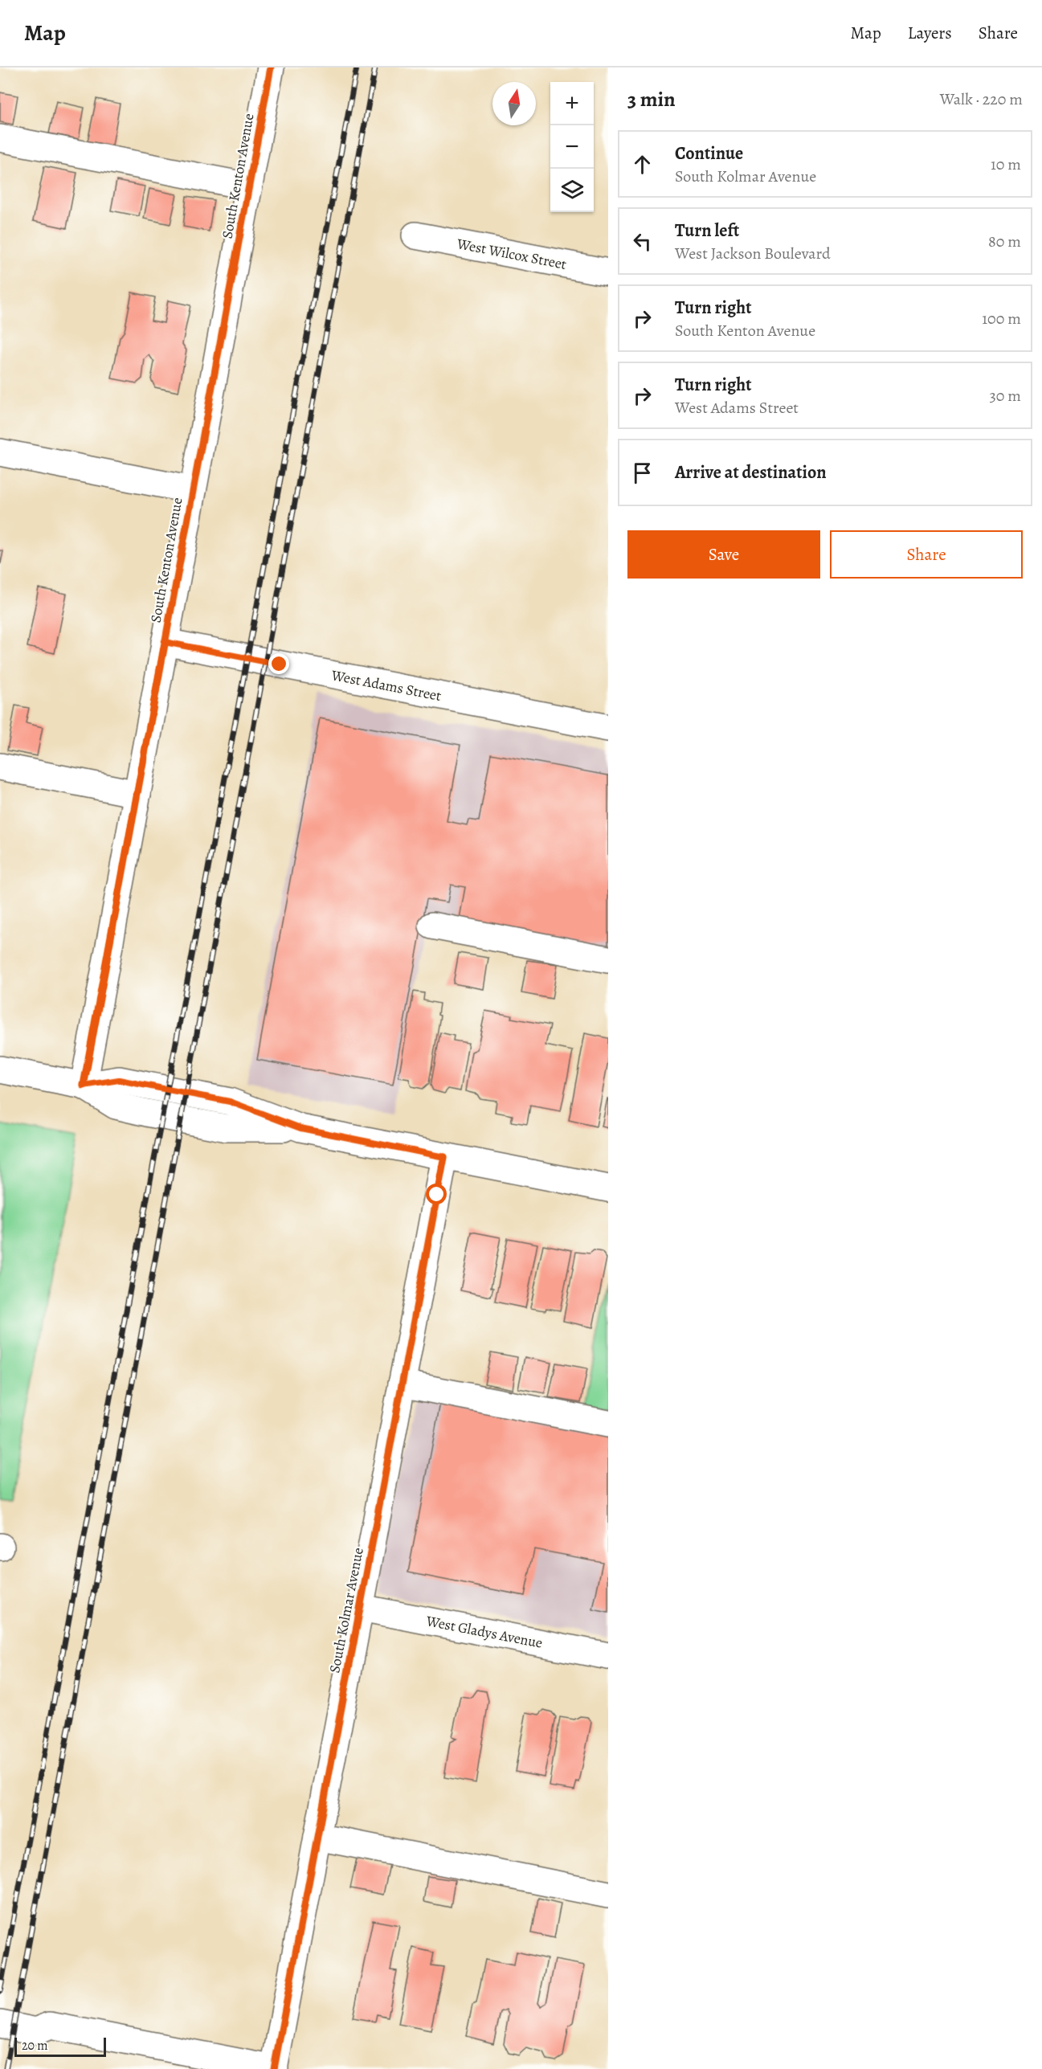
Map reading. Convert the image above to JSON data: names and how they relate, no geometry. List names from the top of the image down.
{
  "streets": {
    "street": [
      "South Kenton Avenue",
      "West Wilcox Street",
      "West Adams Street",
      "South Kolmar Avenue",
      "West Gladys Avenue"
    ]
  },
  "crossings": [
    ["South Kenton Avenue", "West Adams Street"],
    ["South Kolmar Avenue", "West Gladys Avenue"]
  ],
  "scale_bar": "20 m",
  "north": "top",
  "page": {
    "header": "Map",
    "nav": ["Map", "Layers", "Share"],
    "heading": ["3 min", "Walk · 220 m"],
    "map_buttons": ["+", "−"],
    "list": [
      ["Continue", "South Kolmar Avenue", "10 m"],
      ["Turn left", "West Jackson Boulevard", "80 m"],
      ["Turn right", "South Kenton Avenue", "100 m"],
      ["Turn right", "West Adams Street", "30 m"],
      "Arrive at destination"
    ],
    "buttons": ["Save", "Share"],
    "scale": "20 m"
  }
}
